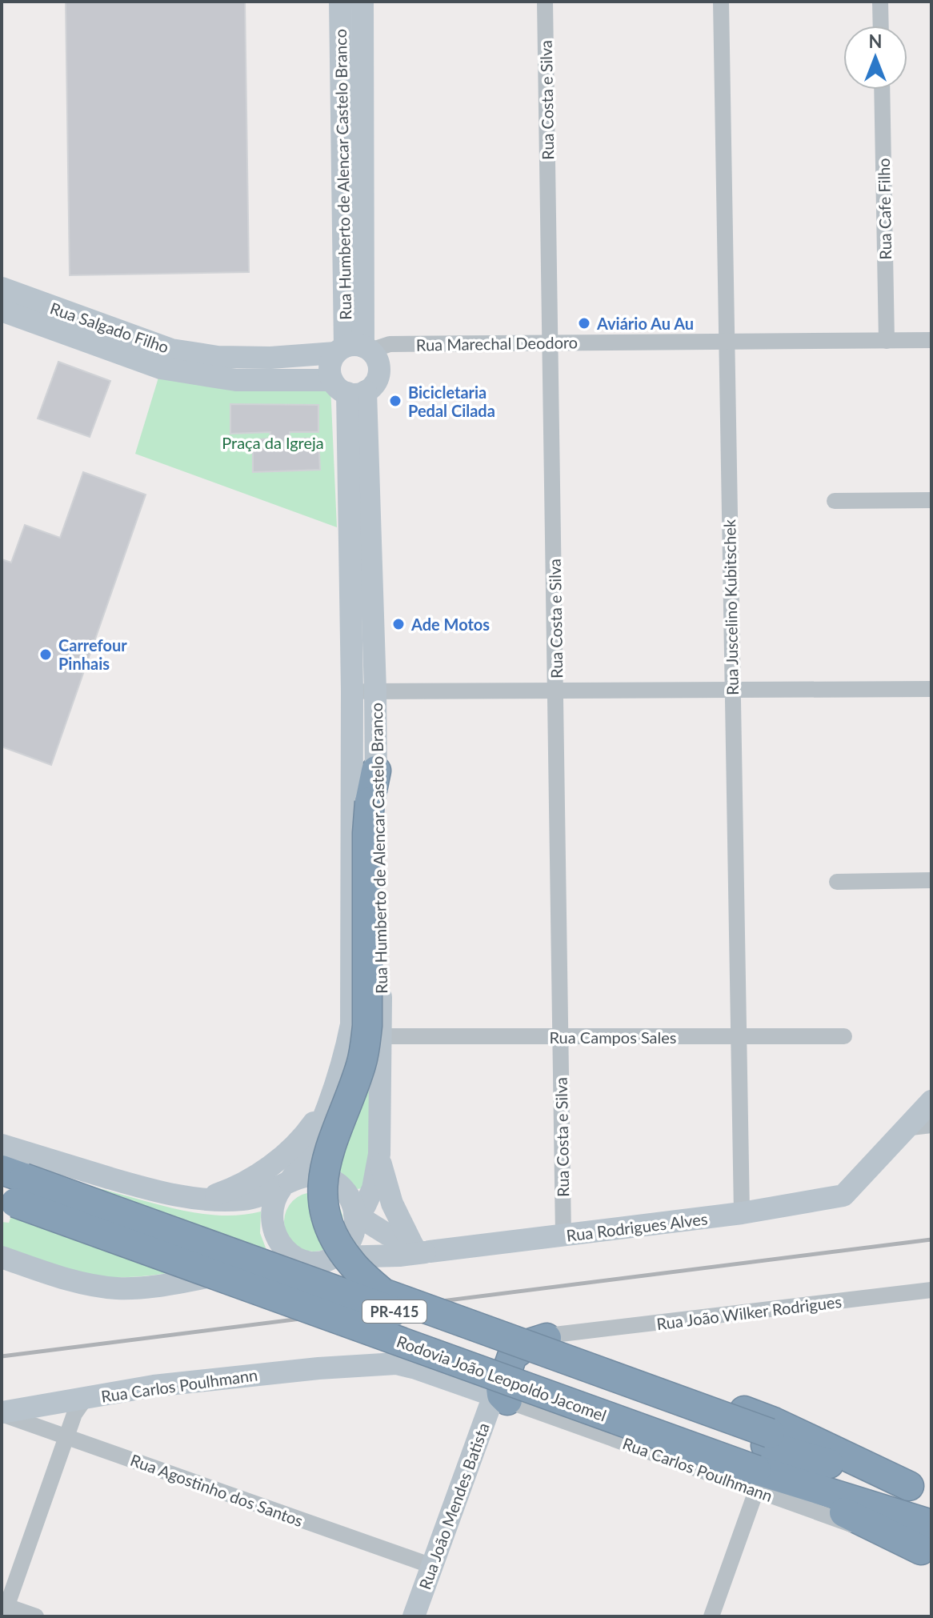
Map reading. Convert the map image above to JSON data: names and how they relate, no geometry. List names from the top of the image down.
{
  "streets": {
    "highway": ["PR-415", "Rodovia João Leopoldo Jacomel"],
    "main road": [
      "Rua Humberto de Alencar Castelo Branco",
      "Rua Salgado Filho",
      "Rua Rodrigues Alves",
      "Rua Carlos Poulhmann",
      "Rua João Mendes Batista"
    ],
    "street": [
      "Rua Costa e Silva",
      "Rua Cafe Filho",
      "Rua Marechal Deodoro",
      "Rua Juscelino Kubitschek",
      "Rua Campos Sales",
      "Rua João Wilker Rodrigues",
      "Rua Agostinho dos Santos"
    ]
  },
  "crossings": [
    ["Rua Costa e Silva", "Rua Marechal Deodoro"],
    ["Rua Costa e Silva", "Rua Campos Sales"],
    ["Rua Costa e Silva", "Rua Rodrigues Alves"],
    ["Rua Humberto de Alencar Castelo Branco", "Rua Salgado Filho"],
    ["Rua Humberto de Alencar Castelo Branco", "Rua Marechal Deodoro"],
    ["Rua Humberto de Alencar Castelo Branco", "Rua Campos Sales"],
    ["Rua Humberto de Alencar Castelo Branco", "Rua Rodrigues Alves"],
    ["Rua Cafe Filho", "Rua Marechal Deodoro"],
    ["Rua Salgado Filho", "Rua Marechal Deodoro"],
    ["Rua Marechal Deodoro", "Rua Juscelino Kubitschek"],
    ["Rua Juscelino Kubitschek", "Rua Campos Sales"],
    ["Rua Juscelino Kubitschek", "Rua Rodrigues Alves"],
    ["Rua João Wilker Rodrigues", "Rua Carlos Poulhmann"],
    ["Rua João Wilker Rodrigues", "Rua João Mendes Batista"],
    ["Rodovia João Leopoldo Jacomel", "Rua Carlos Poulhmann"],
    ["Rua Carlos Poulhmann", "Rua Agostinho dos Santos"],
    ["Rua Carlos Poulhmann", "Rua João Mendes Batista"],
    ["Rua Agostinho dos Santos", "Rua João Mendes Batista"]
  ],
  "parks": ["Praça da Igreja"],
  "places": [
    "Aviário Au Au",
    "Bicicletaria Pedal Cilada",
    "Ade Motos",
    "Carrefour Pinhais"
  ],
  "north": "top"
}
